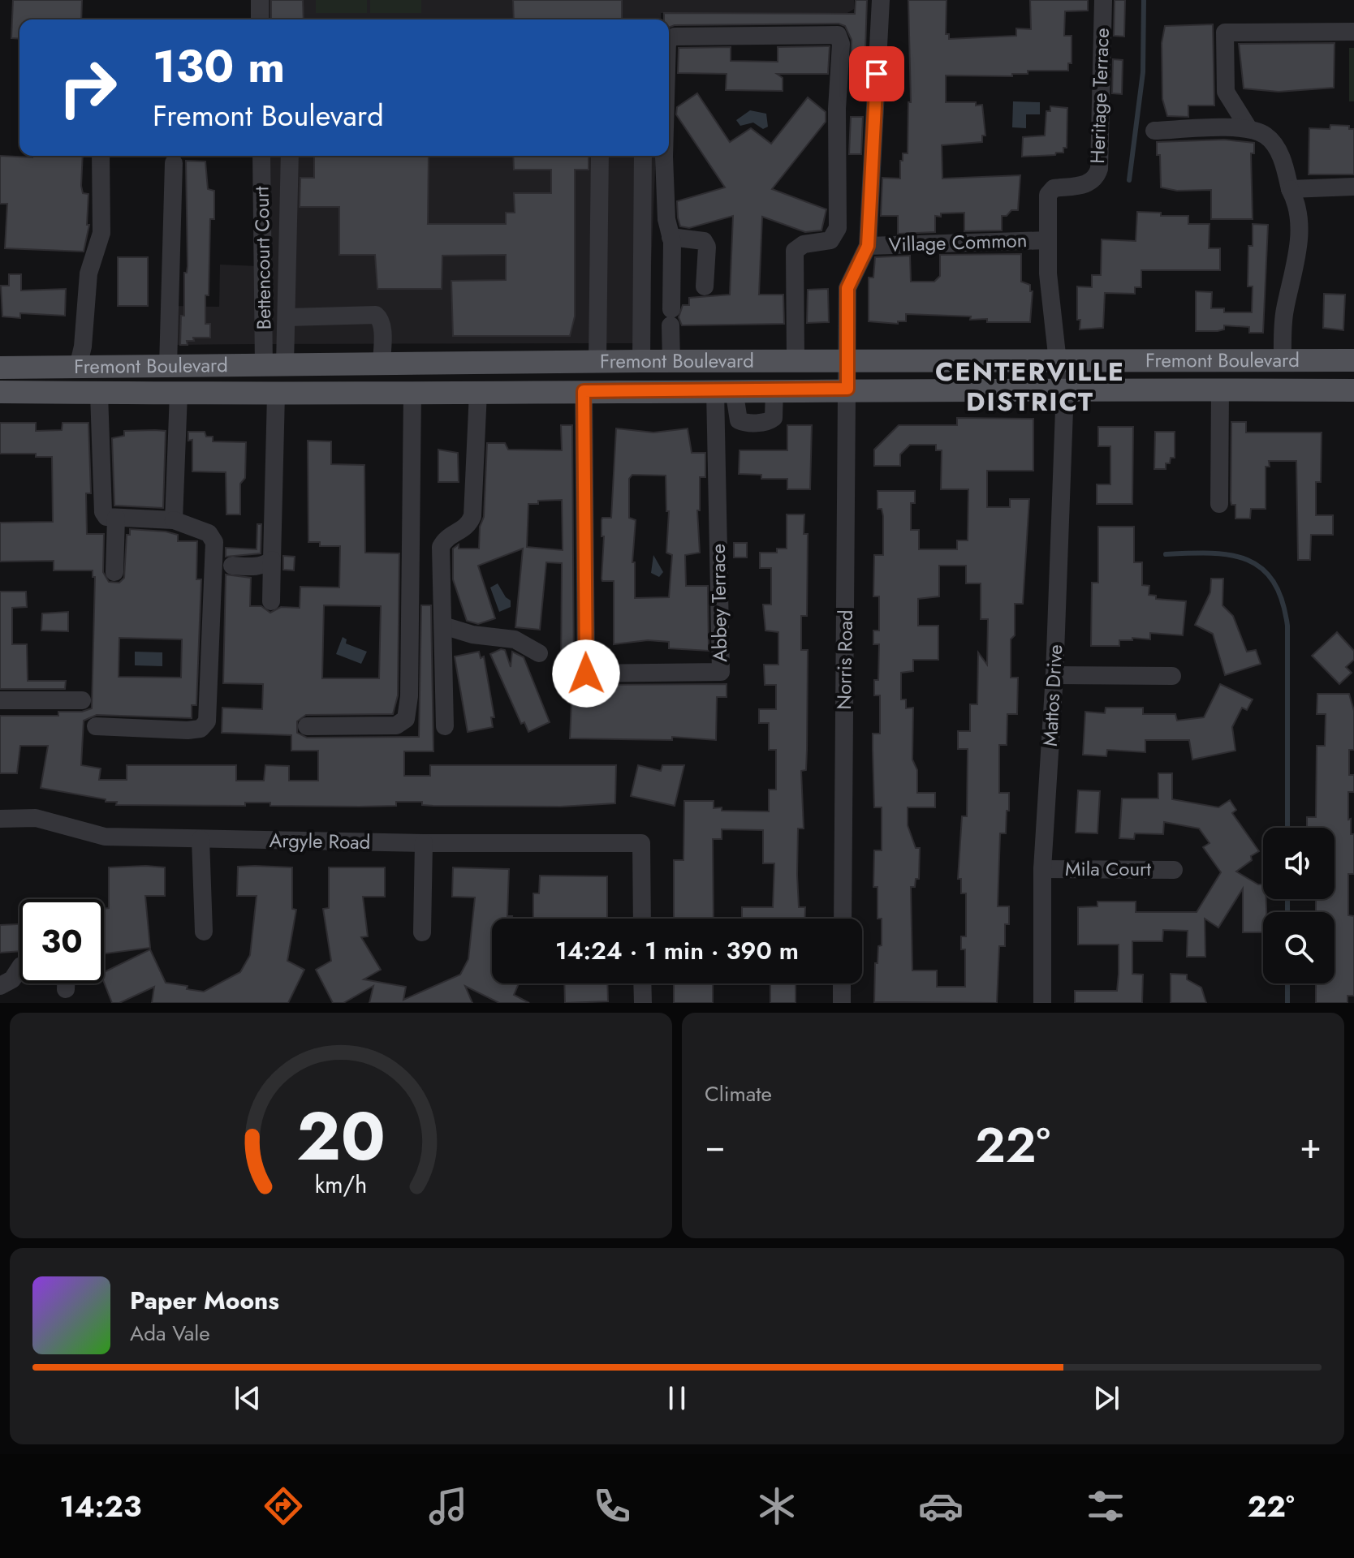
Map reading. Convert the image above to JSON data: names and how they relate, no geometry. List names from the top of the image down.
{
  "streets": {
    "main road": ["Fremont Boulevard"],
    "street": [
      "Heritage Terrace",
      "Village Common",
      "Bettencourt Court",
      "Abbey Terrace",
      "Norris Road",
      "Mattos Drive",
      "Argyle Road",
      "Mila Court"
    ]
  },
  "crossings": [
    ["Heritage Terrace", "Village Common"],
    ["Heritage Terrace", "Fremont Boulevard"],
    ["Heritage Terrace", "Mattos Drive"],
    ["Village Common", "Norris Road"],
    ["Bettencourt Court", "Fremont Boulevard"],
    ["Fremont Boulevard", "Abbey Terrace"],
    ["Fremont Boulevard", "Norris Road"],
    ["Fremont Boulevard", "Mattos Drive"],
    ["Mattos Drive", "Mila Court"]
  ],
  "districts": ["CENTERVILLE DISTRICT"],
  "page": {
    "turn": ["130 m", "Fremont Boulevard"],
    "limit": "30",
    "trip": "14:24 · 1 min · 390 m",
    "tile": "Climate",
    "heat": ["−", "22°", "+"],
    "song": ["Paper Moons", "Ada Vale"],
    "tabs": ["14:23", "22°"],
    "gauge": ["20", "km/h"]
  }
}
